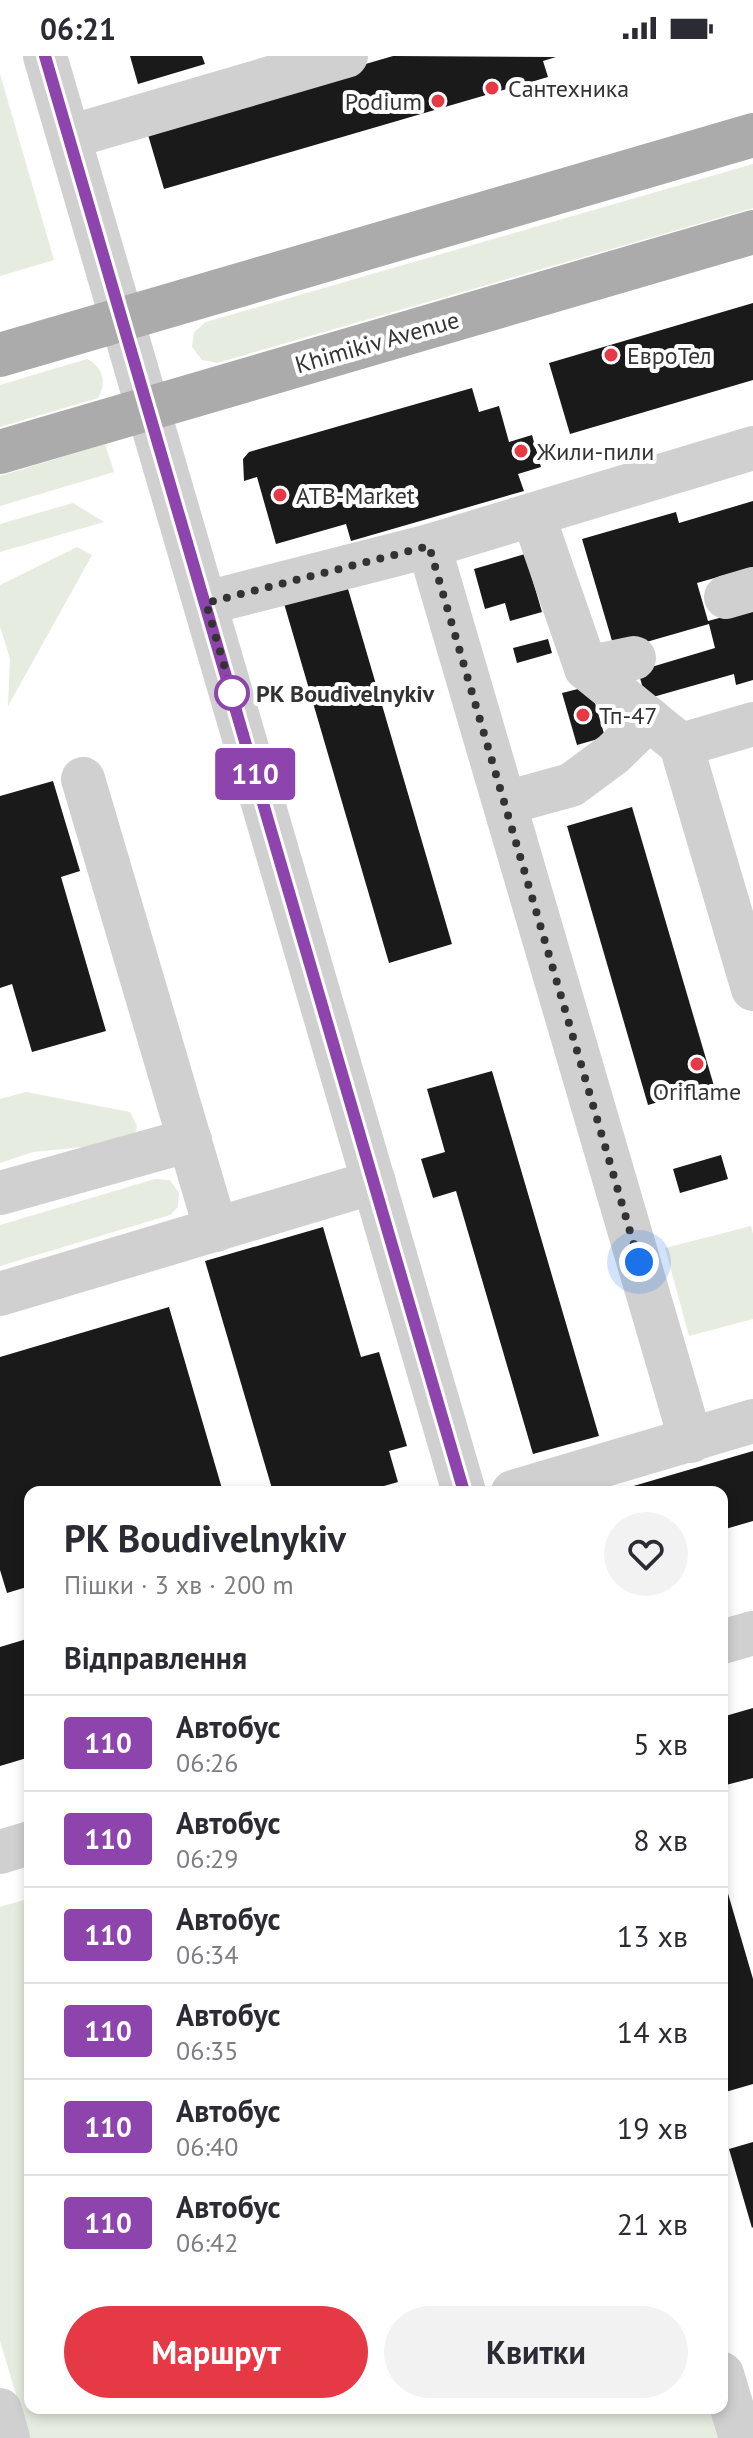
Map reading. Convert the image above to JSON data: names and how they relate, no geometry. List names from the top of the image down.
{
  "streets": {
    "main road": ["Khimikiv Avenue"]
  },
  "places": [
    "Сантехника",
    "Podium",
    "ЕвроТел",
    "Жили-пили",
    "ATB-Market",
    "PK Boudivelnykiv",
    "Тп-47",
    "Oriflame"
  ],
  "lines": ["bus line 110"],
  "page": {
    "status": "06:21",
    "on_map": "110",
    "heading": [
      ["PK Boudivelnykiv", "Пішки · 3 хв · 200 m"],
      "Відправлення"
    ],
    "list": [
      {
        "mark": "110",
        "name": "Автобус",
        "note": "06:26",
        "value": "5 хв"
      },
      {
        "mark": "110",
        "name": "Автобус",
        "note": "06:29",
        "value": "8 хв"
      },
      {
        "mark": "110",
        "name": "Автобус",
        "note": "06:34",
        "value": "13 хв"
      },
      {
        "mark": "110",
        "name": "Автобус",
        "note": "06:35",
        "value": "14 хв"
      },
      {
        "mark": "110",
        "name": "Автобус",
        "note": "06:40",
        "value": "19 хв"
      },
      {
        "mark": "110",
        "name": "Автобус",
        "note": "06:42",
        "value": "21 хв"
      }
    ],
    "buttons": ["Маршрут", "Квитки"]
  }
}
